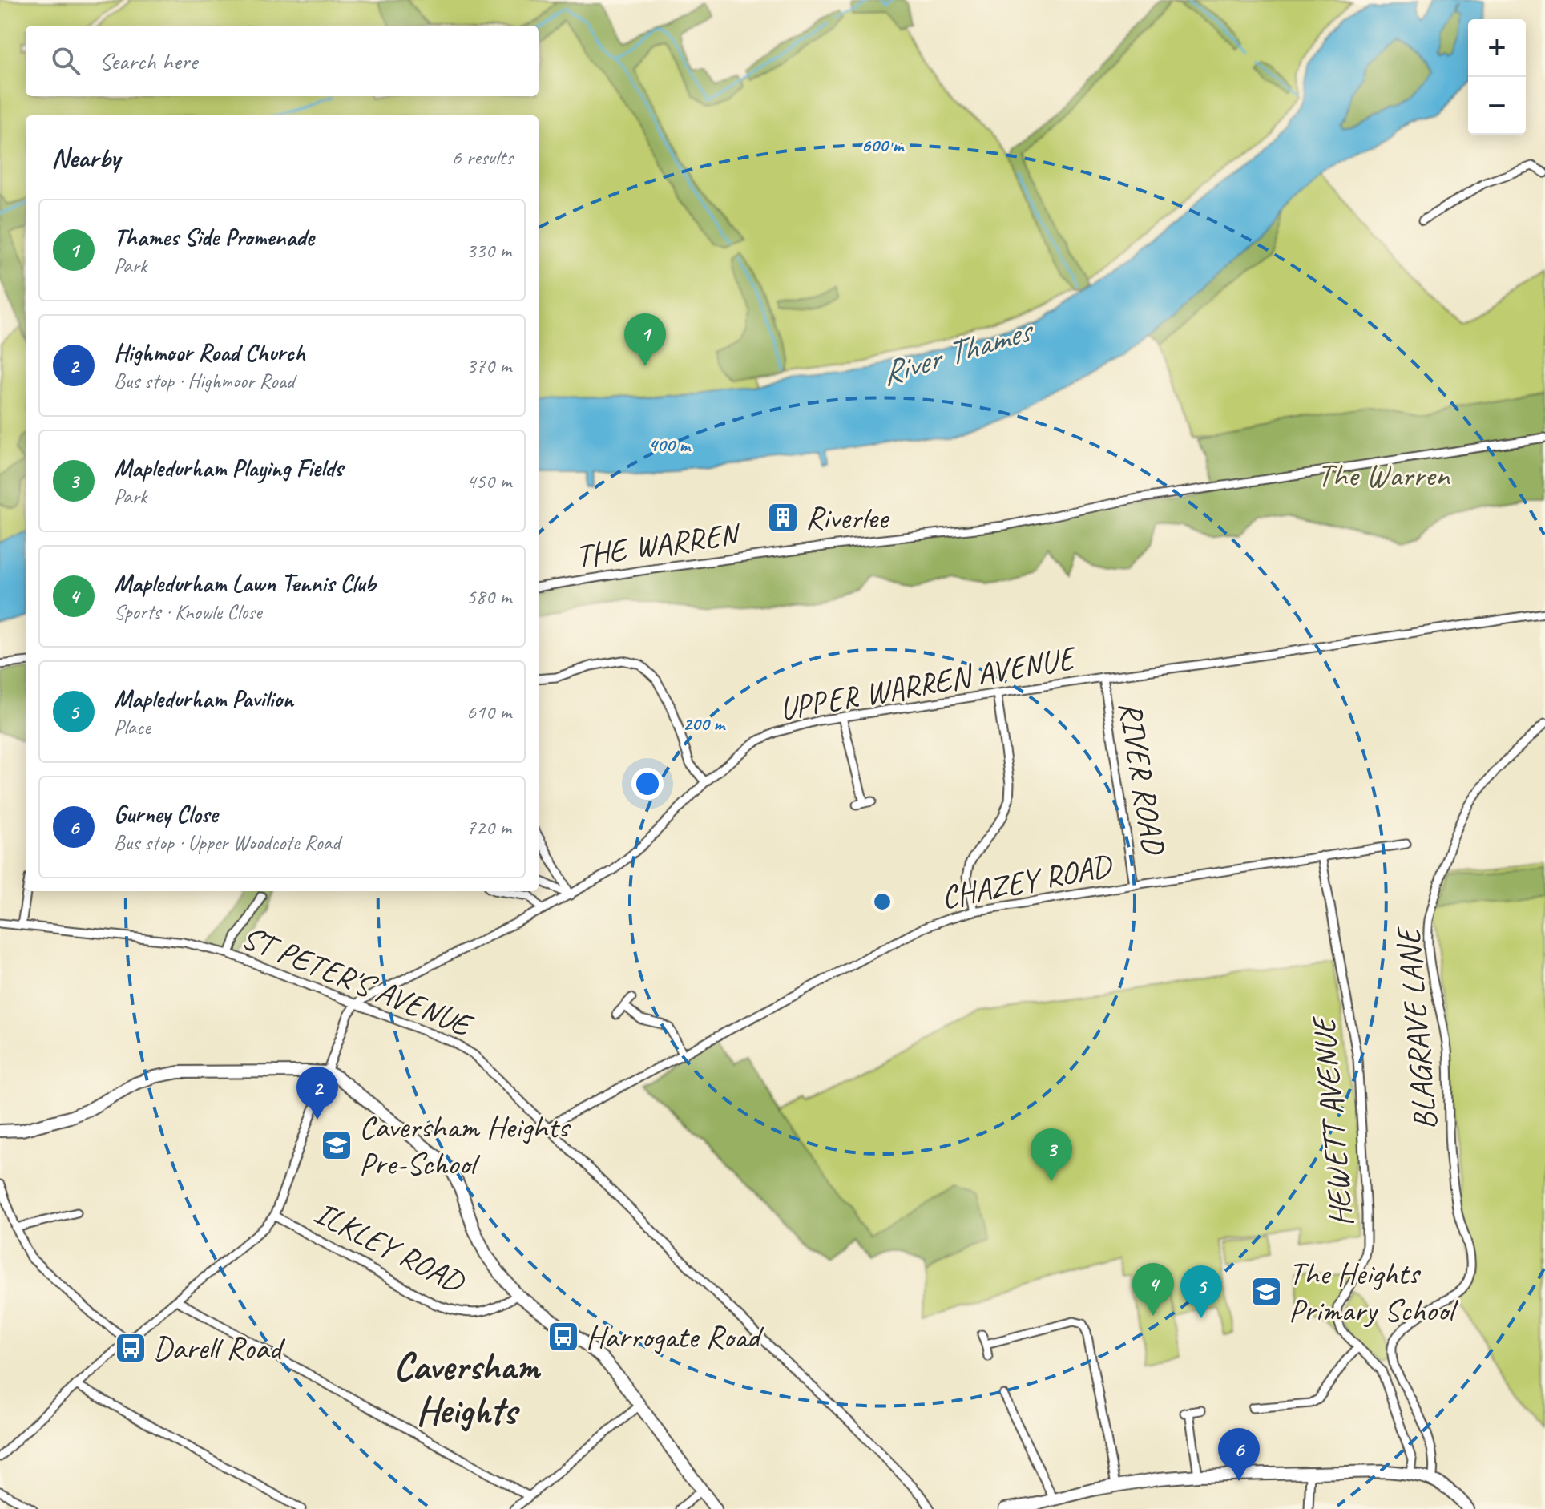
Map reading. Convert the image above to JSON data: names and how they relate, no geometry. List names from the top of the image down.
{
  "streets": {
    "street": [
      "THE WARREN",
      "UPPER WARREN AVENUE",
      "RIVER ROAD",
      "CHAZEY ROAD",
      "ST PETER'S AVENUE",
      "BLAGRAVE LANE",
      "HEWETT AVENUE",
      "ILKLEY ROAD"
    ]
  },
  "crossings": [
    ["UPPER WARREN AVENUE", "RIVER ROAD"],
    ["UPPER WARREN AVENUE", "ST PETER'S AVENUE"],
    ["RIVER ROAD", "CHAZEY ROAD"],
    ["CHAZEY ROAD", "ST PETER'S AVENUE"],
    ["CHAZEY ROAD", "HEWETT AVENUE"]
  ],
  "districts": ["Caversham Heights"],
  "water": ["River Thames"],
  "parks": ["The Warren"],
  "places": {
    "building": ["Riverlee"],
    "school or university": ["Caversham Heights Pre-School", "The Heights Primary School"],
    "bus stop": ["Harrogate Road", "Darell Road"]
  },
  "page": {
    "map_buttons": ["+", "−"],
    "search": "Search here",
    "heading": ["Nearby", "6 results"],
    "list": [
      {
        "mark": "1",
        "name": "Thames Side Promenade",
        "note": "Park",
        "value": "330 m"
      },
      {
        "mark": "2",
        "name": "Highmoor Road Church",
        "note": "Bus stop · Highmoor Road",
        "value": "370 m"
      },
      {
        "mark": "3",
        "name": "Mapledurham Playing Fields",
        "note": "Park",
        "value": "450 m"
      },
      {
        "mark": "4",
        "name": "Mapledurham Lawn Tennis Club",
        "note": "Sports · Knowle Close",
        "value": "580 m"
      },
      {
        "mark": "5",
        "name": "Mapledurham Pavilion",
        "note": "Place",
        "value": "610 m"
      },
      {
        "mark": "6",
        "name": "Gurney Close",
        "note": "Bus stop · Upper Woodcote Road",
        "value": "720 m"
      }
    ],
    "pins": [
      "1",
      "2",
      "3",
      "4",
      "5",
      "6"
    ]
  },
  "rings": ["600 m", "400 m", "200 m"]
}
